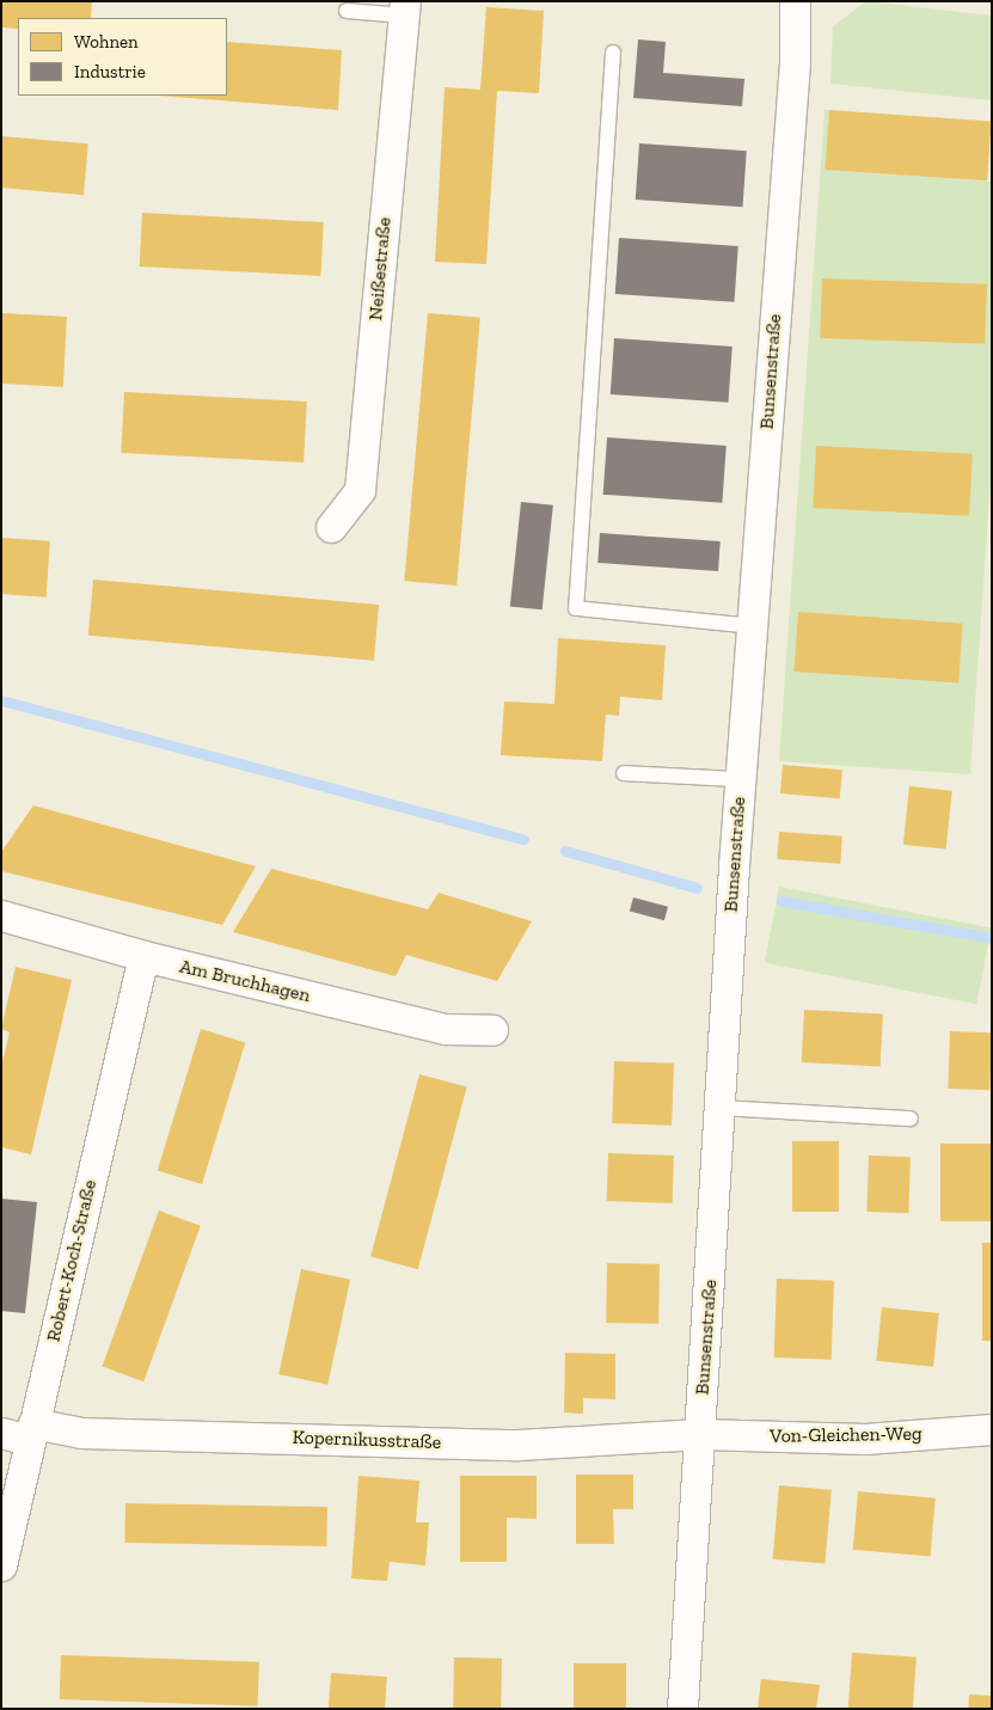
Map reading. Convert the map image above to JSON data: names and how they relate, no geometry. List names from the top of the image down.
{
  "streets": {
    "street": [
      "Neißestraße",
      "Bunsenstraße",
      "Am Bruchhagen",
      "Robert-Koch-Straße",
      "Von-Gleichen-Weg",
      "Kopernikusstraße"
    ]
  },
  "crossings": [
    ["Bunsenstraße", "Von-Gleichen-Weg"],
    ["Bunsenstraße", "Kopernikusstraße"],
    ["Am Bruchhagen", "Robert-Koch-Straße"],
    ["Robert-Koch-Straße", "Kopernikusstraße"],
    ["Von-Gleichen-Weg", "Kopernikusstraße"]
  ],
  "legend": ["Wohnen", "Industrie"]
}
